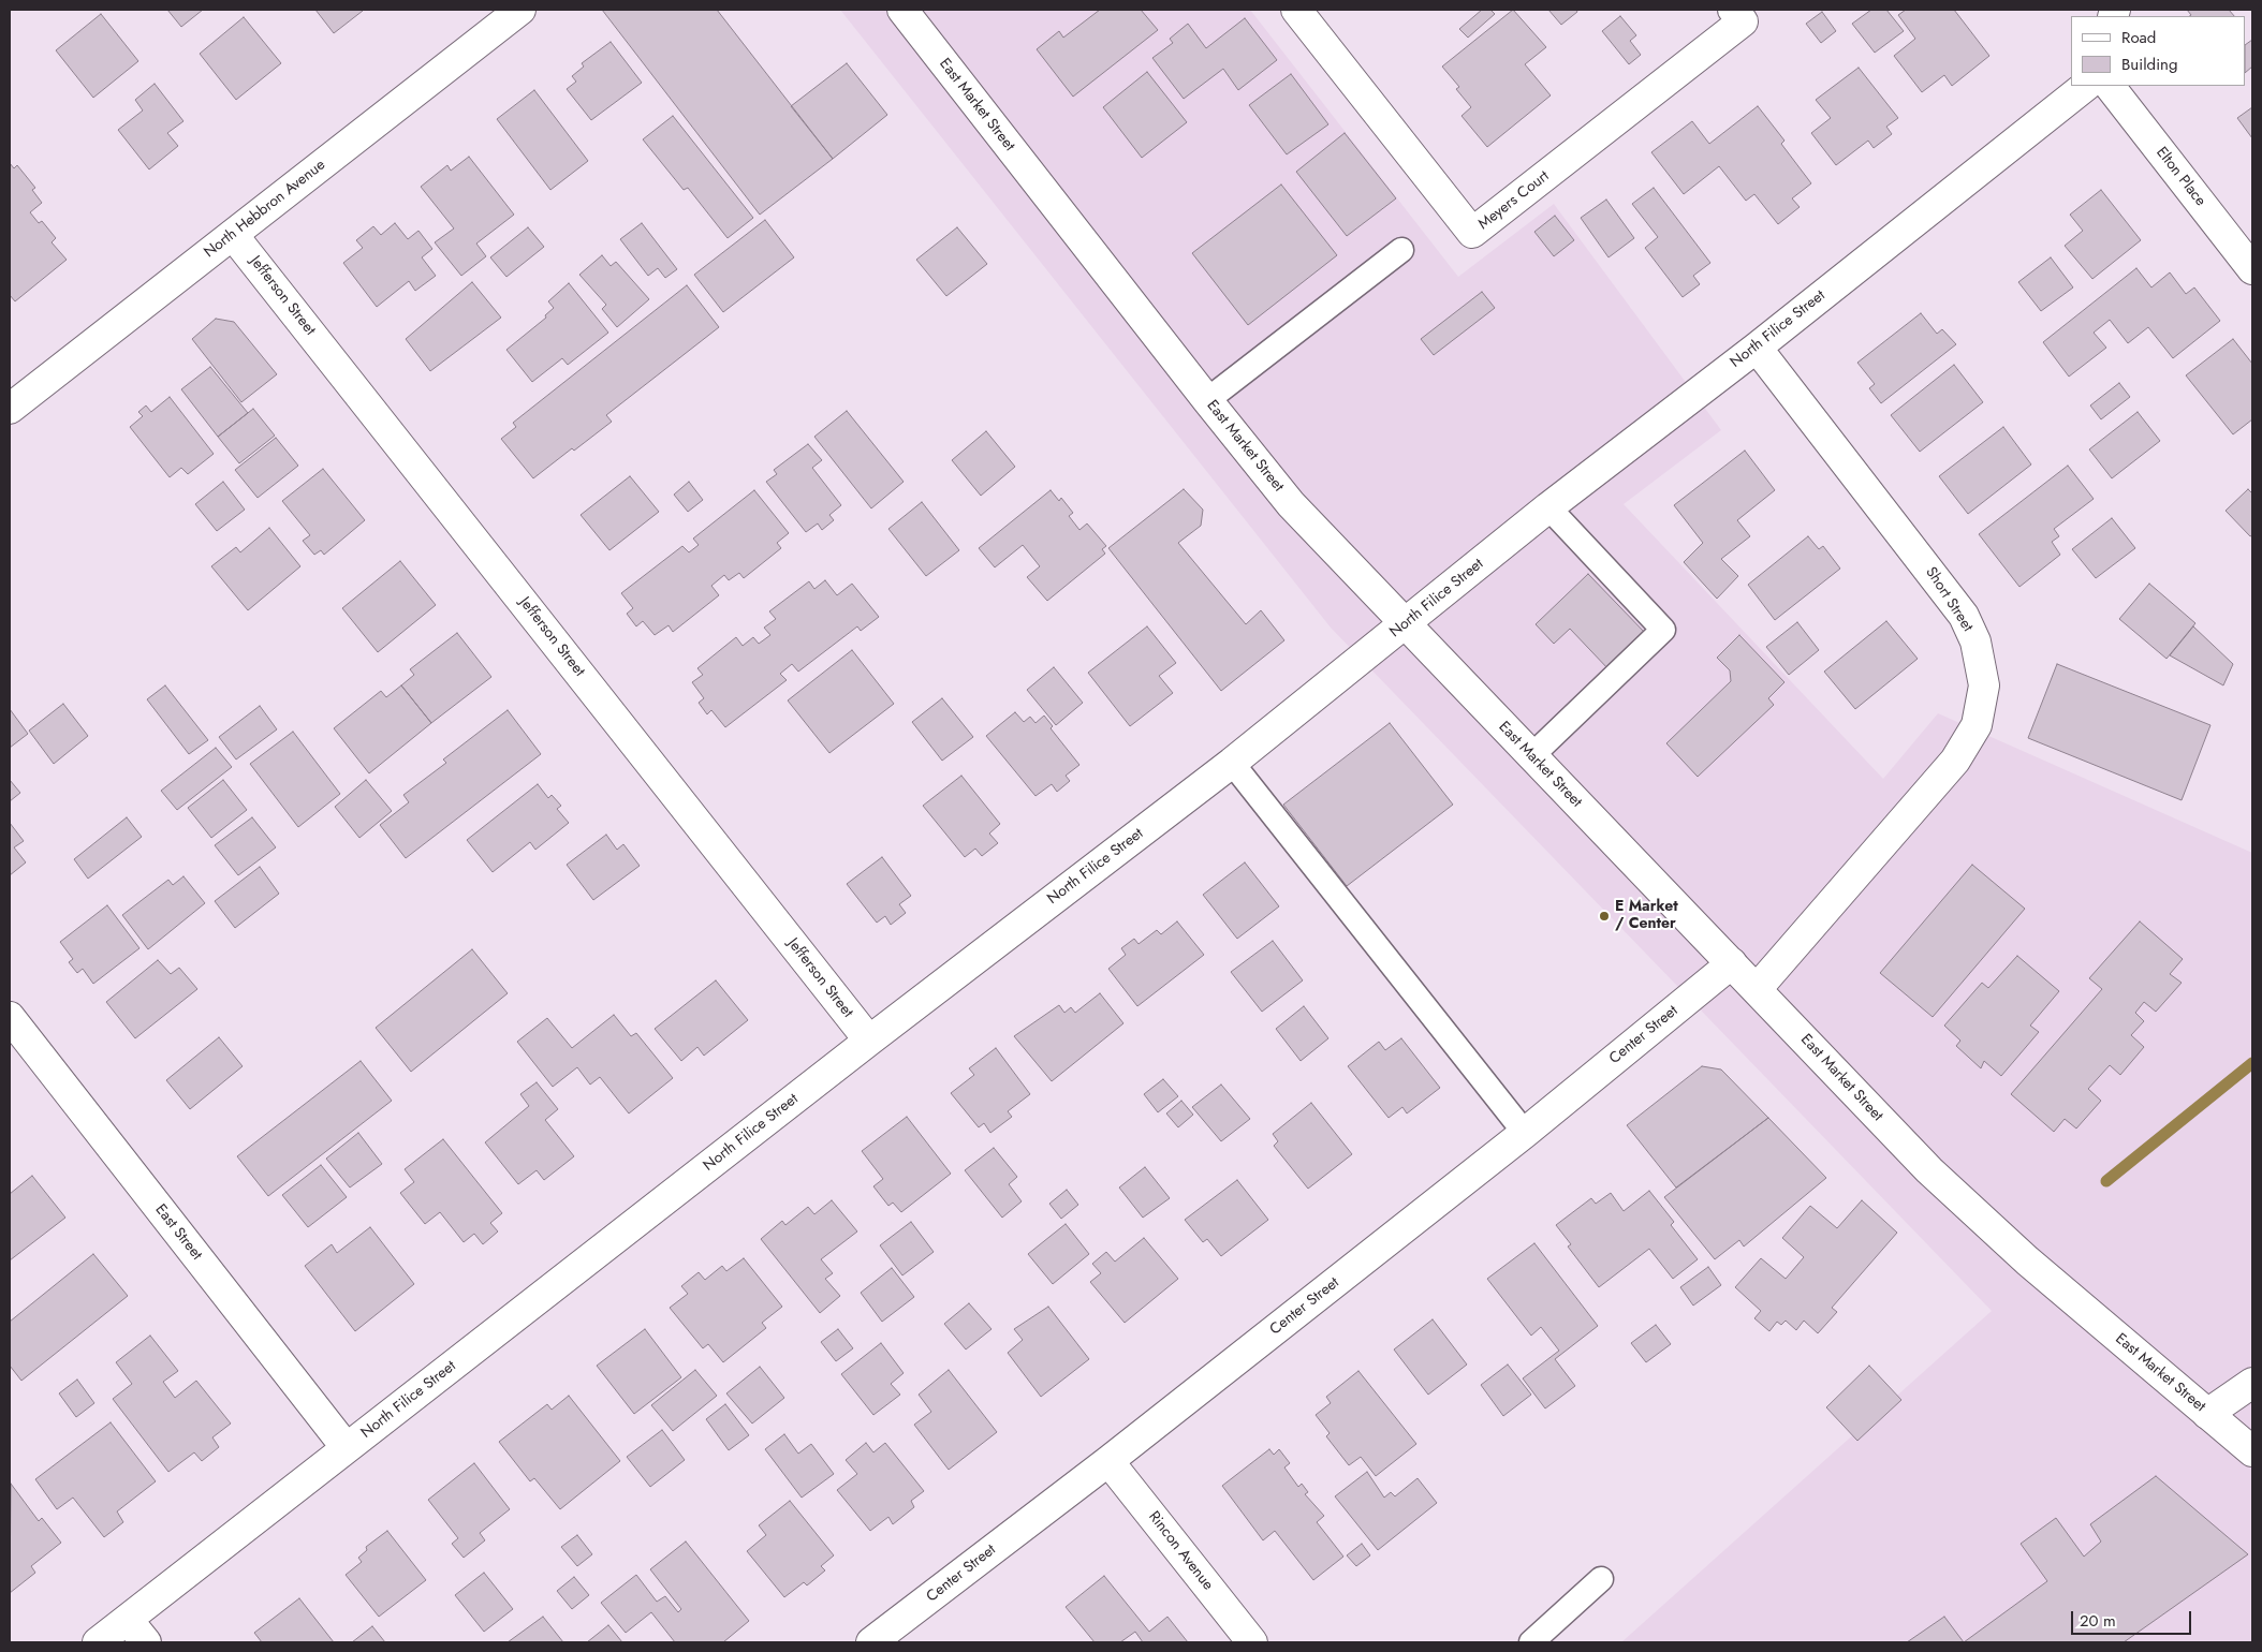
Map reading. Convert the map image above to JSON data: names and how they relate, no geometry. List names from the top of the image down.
{
  "streets": {
    "street": [
      "East Market Street",
      "Elton Place",
      "Meyers Court",
      "North Hebbron Avenue",
      "Jefferson Street",
      "North Filice Street",
      "Short Street",
      "Center Street",
      "East Street",
      "Rincon Avenue"
    ]
  },
  "crossings": [
    ["East Market Street", "North Filice Street"],
    ["East Market Street", "Short Street"],
    ["East Market Street", "Center Street"],
    ["North Hebbron Avenue", "Jefferson Street"],
    ["Jefferson Street", "North Filice Street"],
    ["North Filice Street", "Short Street"],
    ["North Filice Street", "East Street"],
    ["Center Street", "Rincon Avenue"]
  ],
  "places": ["E Market / Center"],
  "legend": ["Road", "Building"],
  "scale_bar": "20 m"
}
